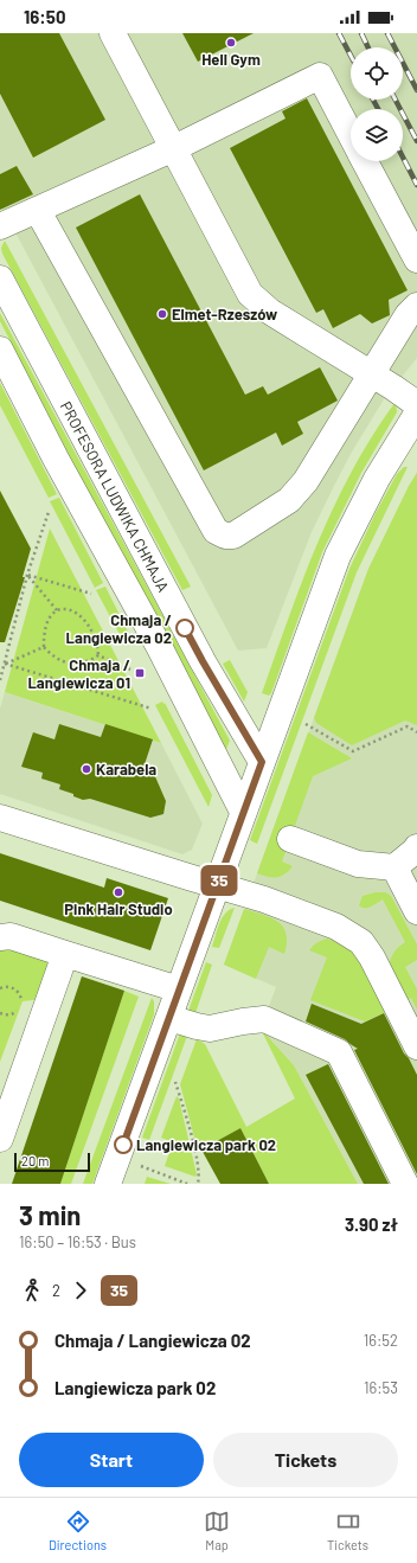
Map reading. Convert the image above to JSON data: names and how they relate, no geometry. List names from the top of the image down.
{
  "streets": {
    "street": ["PROFESORA LUDWIKA CHMAJA"]
  },
  "places": {
    "other": [
      "Hell Gym",
      "Elmet-Rzeszów",
      "Chmaja / Langiewicza 02",
      "Karabela",
      "Pink Hair Studio",
      "Langiewicza park 02"
    ],
    "transit": ["Chmaja / Langiewicza 01"]
  },
  "lines": ["bus line 35"],
  "scale_bar": "20 m",
  "page": {
    "status": "16:50",
    "on_map": "35",
    "scale": "20 m",
    "heading": ["3 min", "16:50 – 16:53 · Bus", "3.90 zł"],
    "legs": ["2", "35"],
    "list": [
      {
        "name": "Chmaja / Langiewicza 02",
        "value": "16:52"
      },
      {
        "name": "Langiewicza park 02",
        "value": "16:53"
      }
    ],
    "buttons": ["Start", "Tickets"],
    "tabs": ["Directions", "Map", "Tickets"]
  }
}
